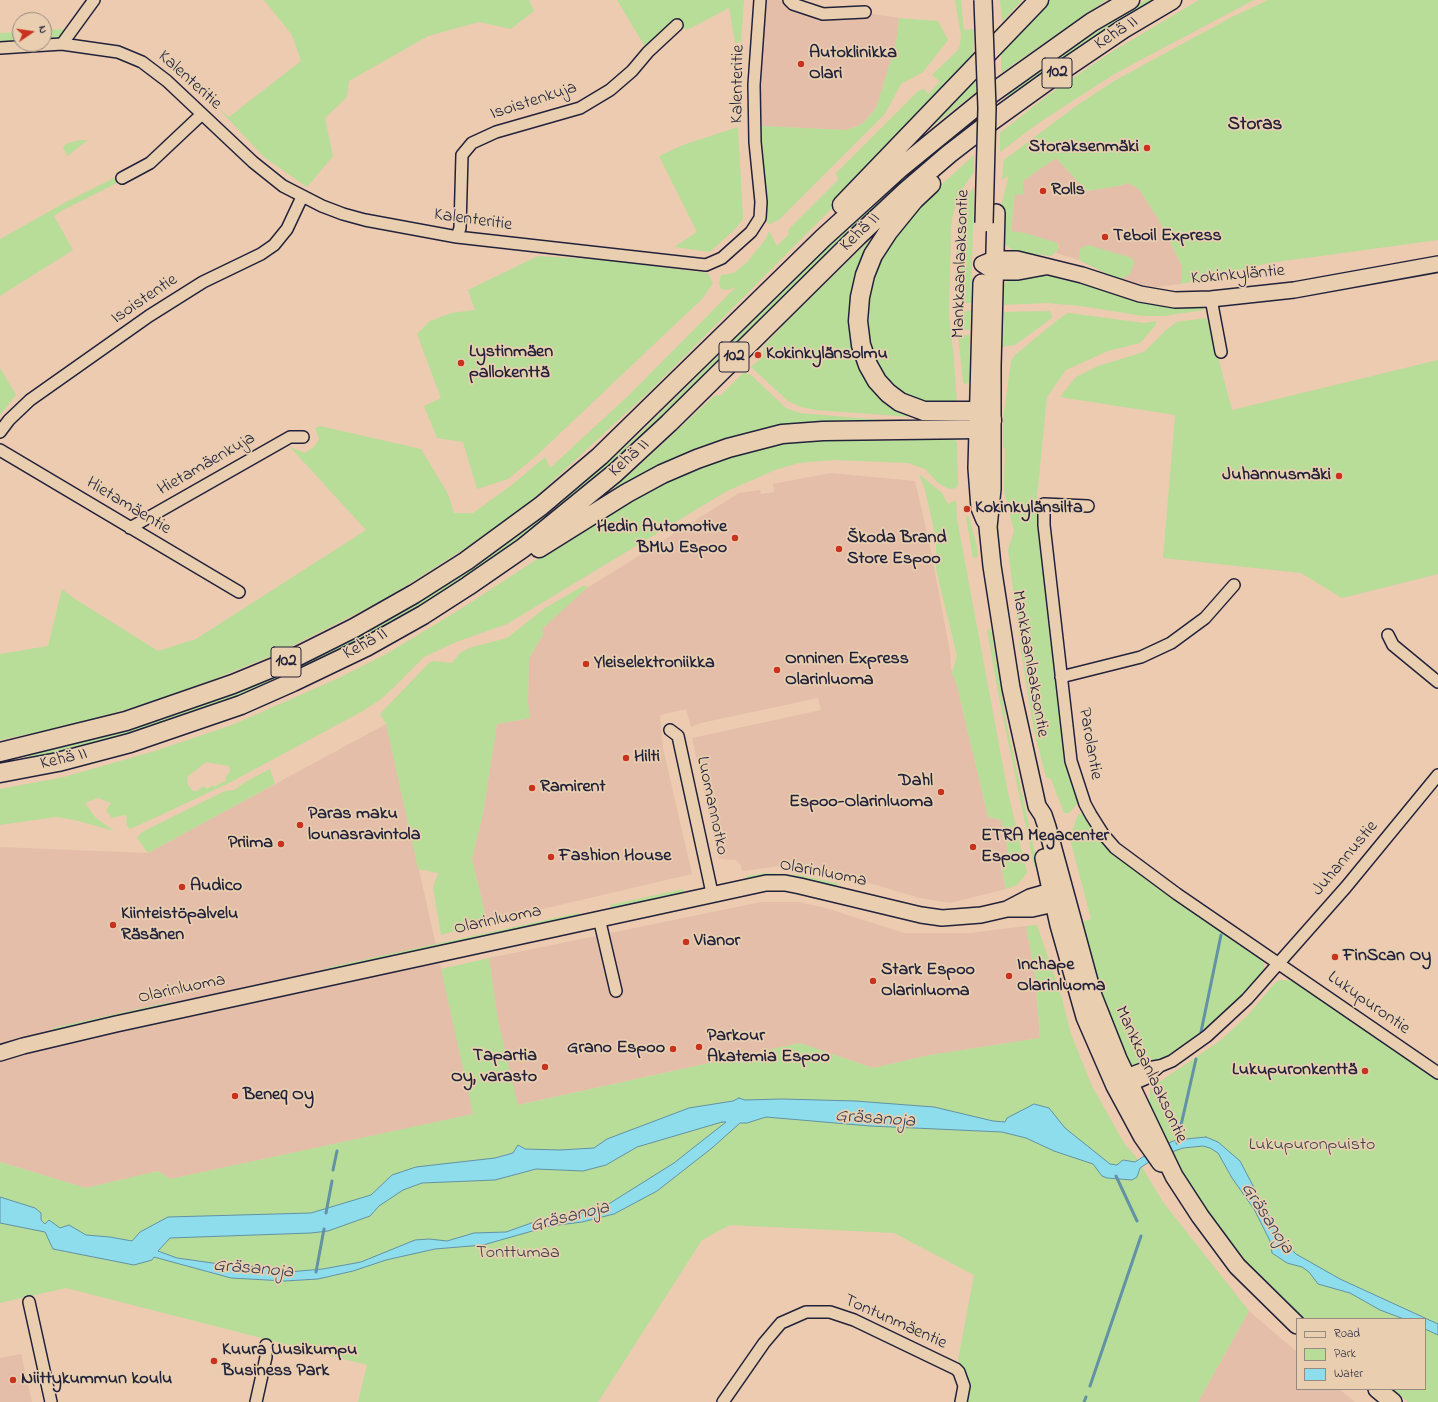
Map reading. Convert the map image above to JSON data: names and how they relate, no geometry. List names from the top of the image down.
{
  "streets": {
    "highway": ["Kehä II", "102"],
    "main road": ["Mankkaanlaaksontie", "Kokinkyläntie", "Olarinluoma"],
    "street": [
      "Kalenteritie",
      "Isoistenkuja",
      "Isoistentie",
      "Hietamäenkuja",
      "Hietamäentie",
      "Parolantie",
      "Luomannotko",
      "Juhannustie",
      "Lukupurontie",
      "Tontunmäentie"
    ]
  },
  "crossings": [
    ["Kalenteritie", "Isoistenkuja"],
    ["Kalenteritie", "Isoistentie"],
    ["Mankkaanlaaksontie", "Kokinkyläntie"],
    ["Mankkaanlaaksontie", "Juhannustie"],
    ["Mankkaanlaaksontie", "Olarinluoma"],
    ["Hietamäenkuja", "Hietamäentie"],
    ["Parolantie", "Juhannustie"],
    ["Parolantie", "Lukupurontie"],
    ["Luomannotko", "Olarinluoma"],
    ["Juhannustie", "Lukupurontie"]
  ],
  "districts": ["Storas"],
  "water": ["Gräsanoja"],
  "parks": ["Lukupuronpuisto", "Tonttumaa"],
  "places": [
    "Autoklinikka Olari",
    "Storaksenmäki",
    "Rolls",
    "Teboil Express",
    "Kokinkylänsolmu",
    "Lystinmäen pallokenttä",
    "Juhannusmäki",
    "Kokinkylänsilta",
    "Hedin Automotive BMW Espoo",
    "Škoda Brand Store Espoo",
    "Yleiselektroniikka",
    "Onninen Express Olarinluoma",
    "Hilti",
    "Ramirent",
    "Dahl Espoo-Olarinluoma",
    "Paras maku lounasravintola",
    "Priima",
    "ETRA Megacenter Espoo",
    "Fashion House",
    "Audico",
    "Kiinteistöpalvelu Räsänen",
    "Vianor",
    "FinScan Oy",
    "Inchape Olarinluoma",
    "Stark Espoo Olarinluoma",
    "Parkour Akatemia Espoo",
    "Grano Espoo",
    "Tapartia Oy, varasto",
    "Lukupuronkenttä",
    "Beneq Oy",
    "Kuura Uusikumpu Business Park",
    "Niittykummun koulu"
  ],
  "legend": ["Road", "Park", "Water"],
  "north": "right"
}
